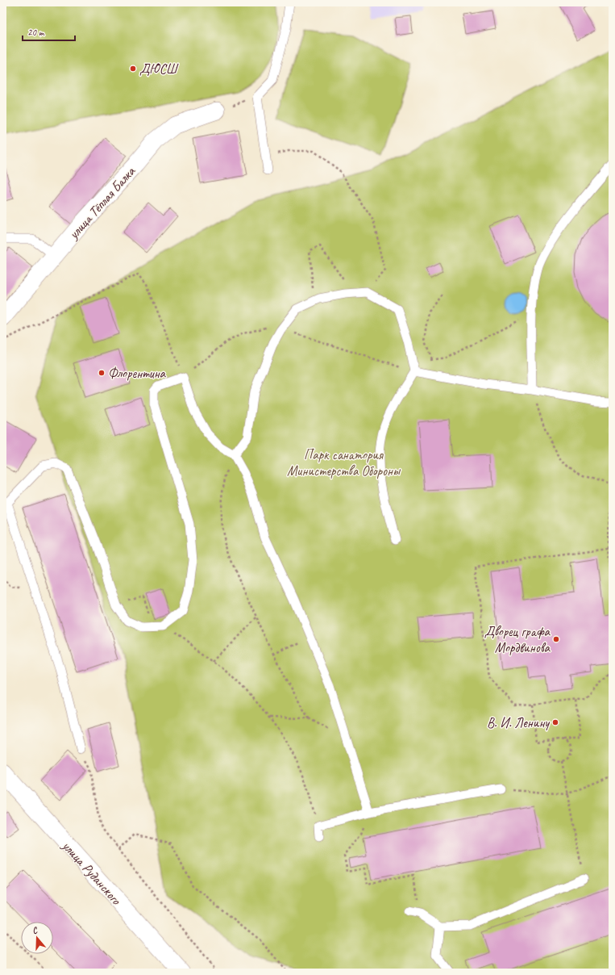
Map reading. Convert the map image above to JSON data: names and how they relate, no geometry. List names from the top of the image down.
{
  "streets": {
    "street": ["улица Тёплая Балка", "улица Руданского"]
  },
  "parks": ["Парк санатория Министерства Обороны"],
  "places": [
    "ДЮСШ",
    "Флорентина",
    "Дворец графа Мордвинова",
    "В. И. Ленину"
  ],
  "scale_bar": "20 m",
  "north": "top"
}
